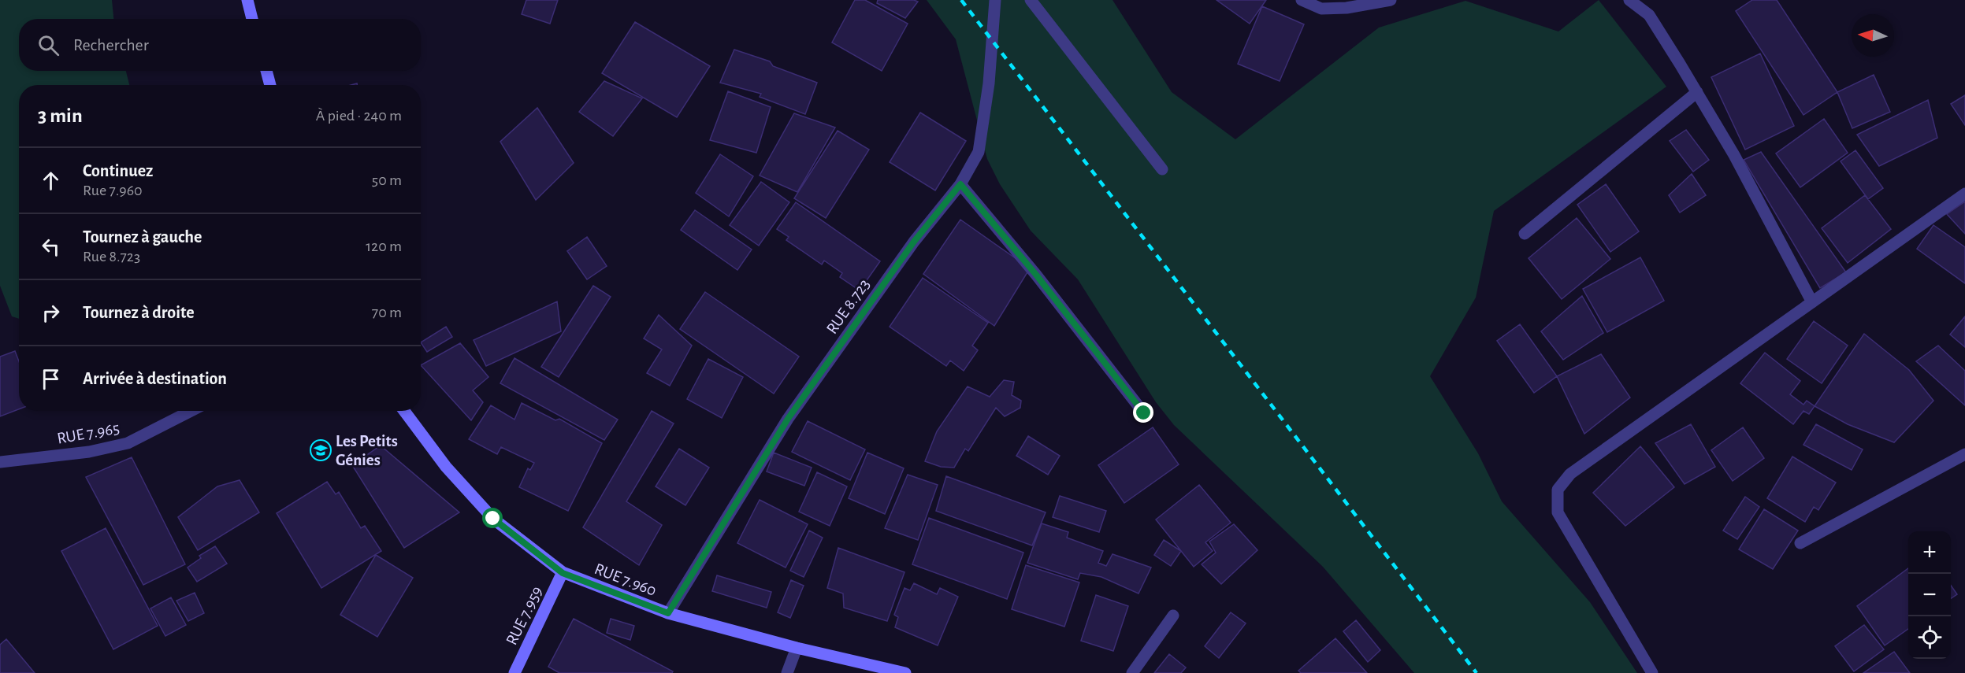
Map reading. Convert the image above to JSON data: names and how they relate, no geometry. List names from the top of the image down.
{
  "streets": {
    "street": [
      "RUE 8.723",
      "RUE 7.965",
      "RUE 7.960",
      "RUE 7.959"
    ]
  },
  "crossings": [
    ["RUE 8.723", "RUE 7.960"],
    ["RUE 7.960", "RUE 7.959"]
  ],
  "places": {
    "school or university": ["Les Petits Génies"]
  },
  "north": "left",
  "page": {
    "search": "Rechercher",
    "heading": ["3 min", "À pied · 240 m"],
    "list": [
      ["Continuez", "Rue 7.960", "50 m"],
      ["Tournez à gauche", "Rue 8.723", "120 m"],
      ["Tournez à droite", "70 m"],
      "Arrivée à destination"
    ],
    "map_buttons": ["+", "−"]
  }
}
